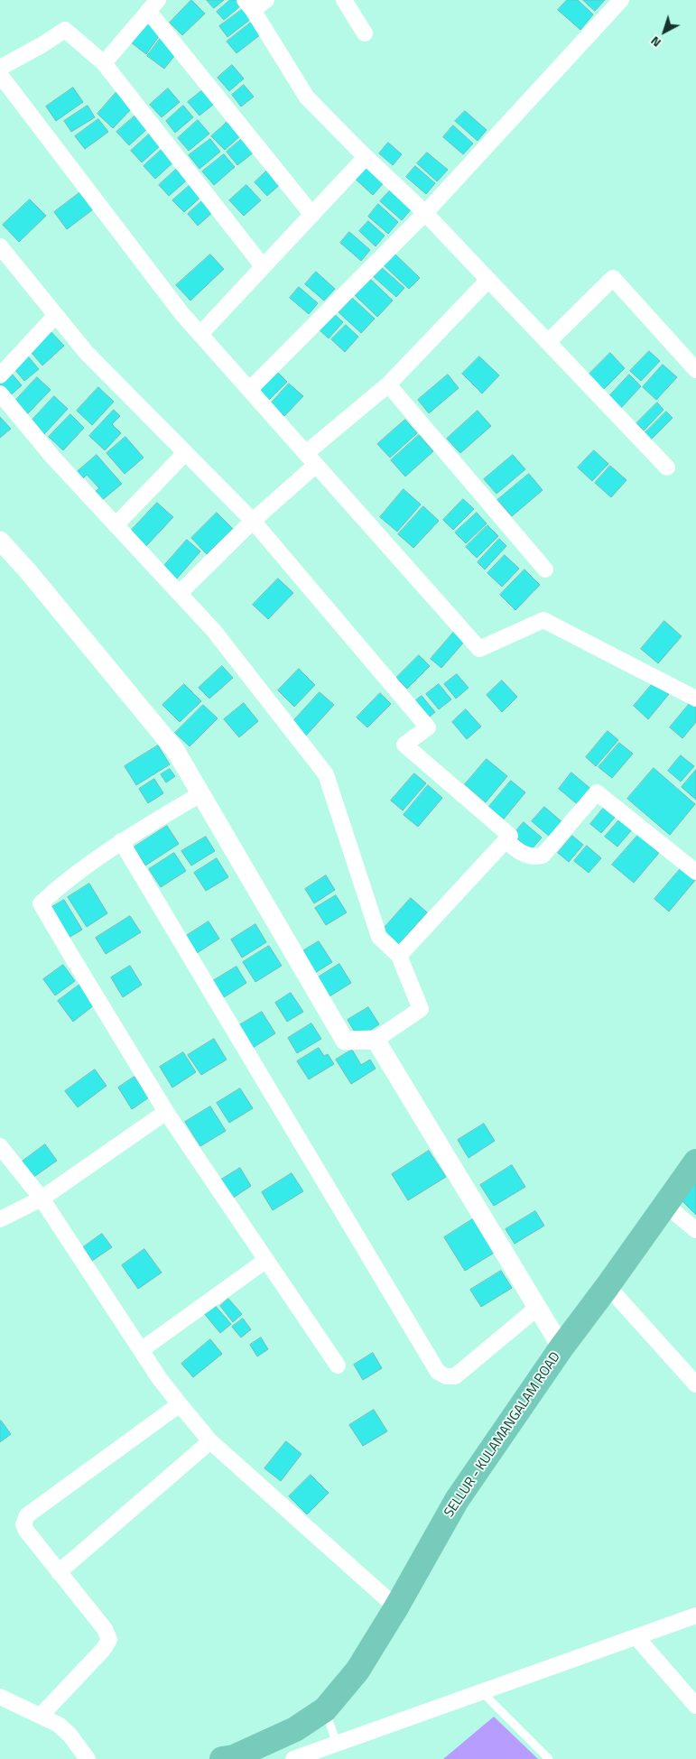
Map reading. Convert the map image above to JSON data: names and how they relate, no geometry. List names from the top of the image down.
{
  "streets": {
    "main road": ["SELLUR - KULAMANGALAM ROAD"]
  },
  "north": "bottom left"
}
